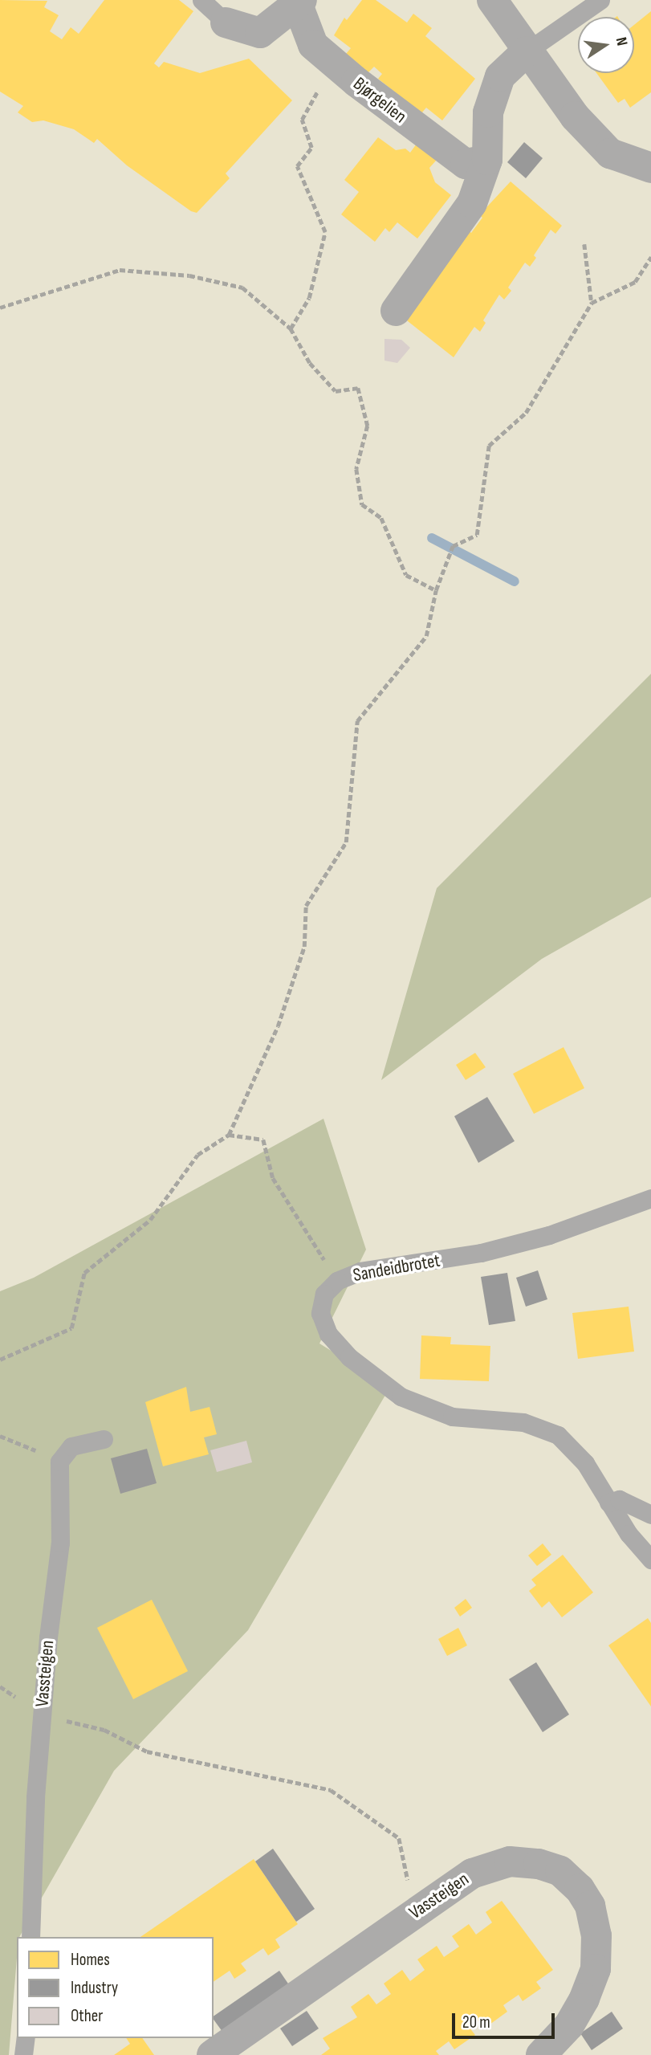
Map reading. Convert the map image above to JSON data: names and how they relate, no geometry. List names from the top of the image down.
{
  "streets": {
    "street": ["Bjørgelien", "Vassteigen"],
    "lane": ["Sandeidbrotet"]
  },
  "legend": ["Homes", "Industry", "Other"],
  "scale_bar": "20 m",
  "north": "right"
}
